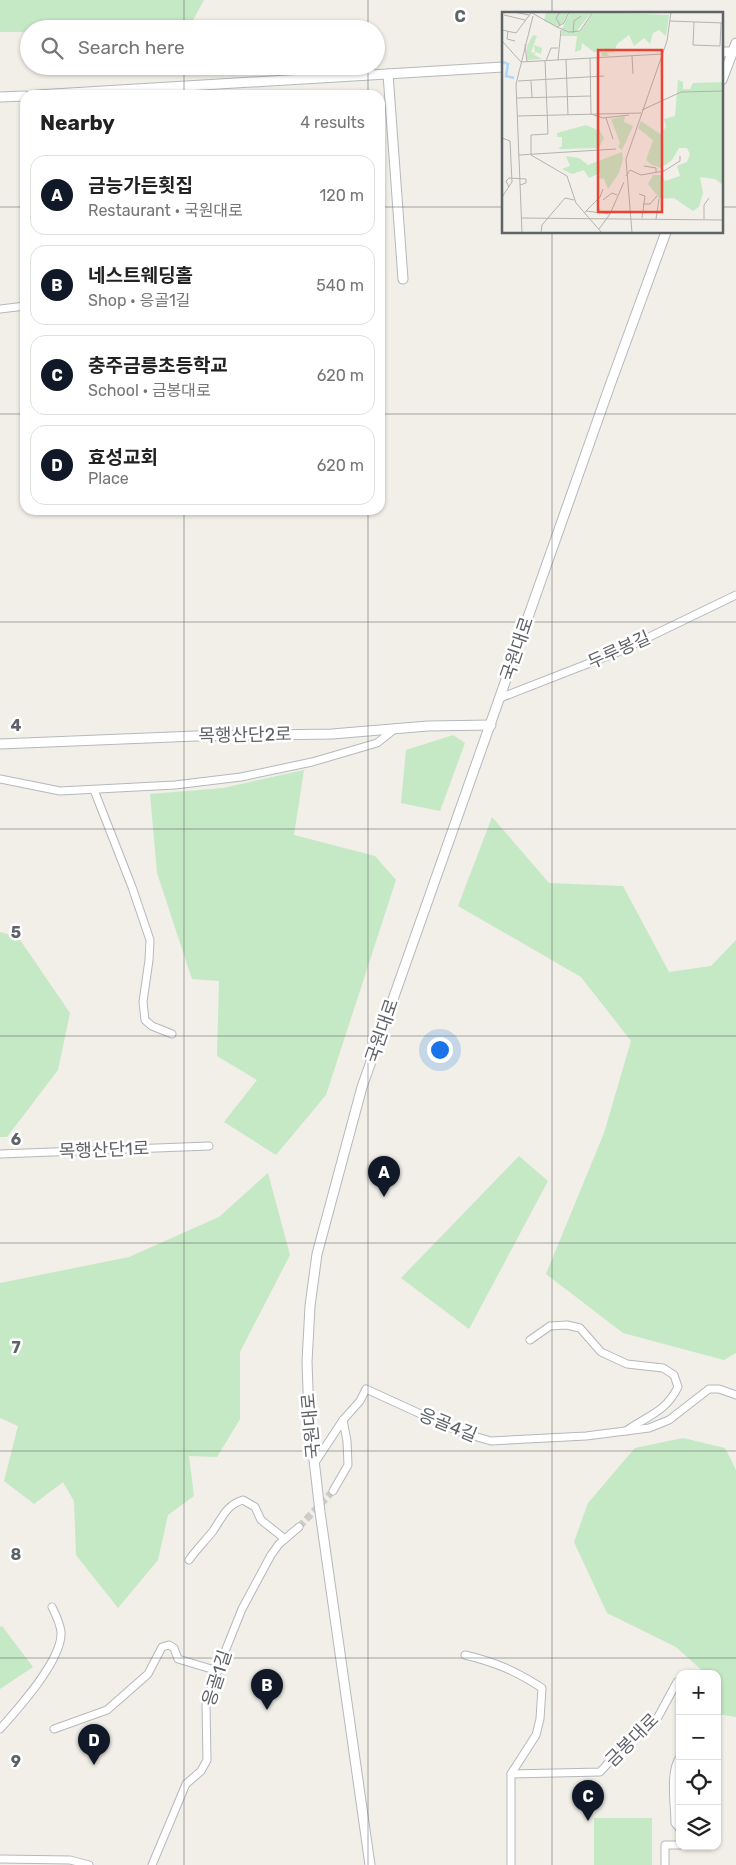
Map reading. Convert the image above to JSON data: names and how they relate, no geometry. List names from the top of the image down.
{
  "streets": {
    "street": [
      "국원대로",
      "두루봉길",
      "목행산단2로",
      "목행산단1로",
      "응골4길",
      "응골1길",
      "금봉대로"
    ]
  },
  "crossings": [
    ["국원대로", "두루봉길"],
    ["국원대로", "목행산단2로"],
    ["국원대로", "응골4길"]
  ],
  "page": {
    "search": "Search here",
    "heading": ["Nearby", "4 results"],
    "list": [
      {
        "mark": "A",
        "name": "금능가든횟집",
        "note": "Restaurant · 국원대로",
        "value": "120 m"
      },
      {
        "mark": "B",
        "name": "네스트웨딩홀",
        "note": "Shop · 응골1길",
        "value": "540 m"
      },
      {
        "mark": "C",
        "name": "충주금릉초등학교",
        "note": "School · 금봉대로",
        "value": "620 m"
      },
      {
        "mark": "D",
        "name": "효성교회",
        "note": "Place",
        "value": "620 m"
      }
    ],
    "pins": [
      "A",
      "B",
      "D",
      "C"
    ],
    "map_buttons": ["+", "−"]
  },
  "grid": {
    "columns": ["C"],
    "rows": [
      "4",
      "5",
      "6",
      "7",
      "8",
      "9"
    ]
  }
}
